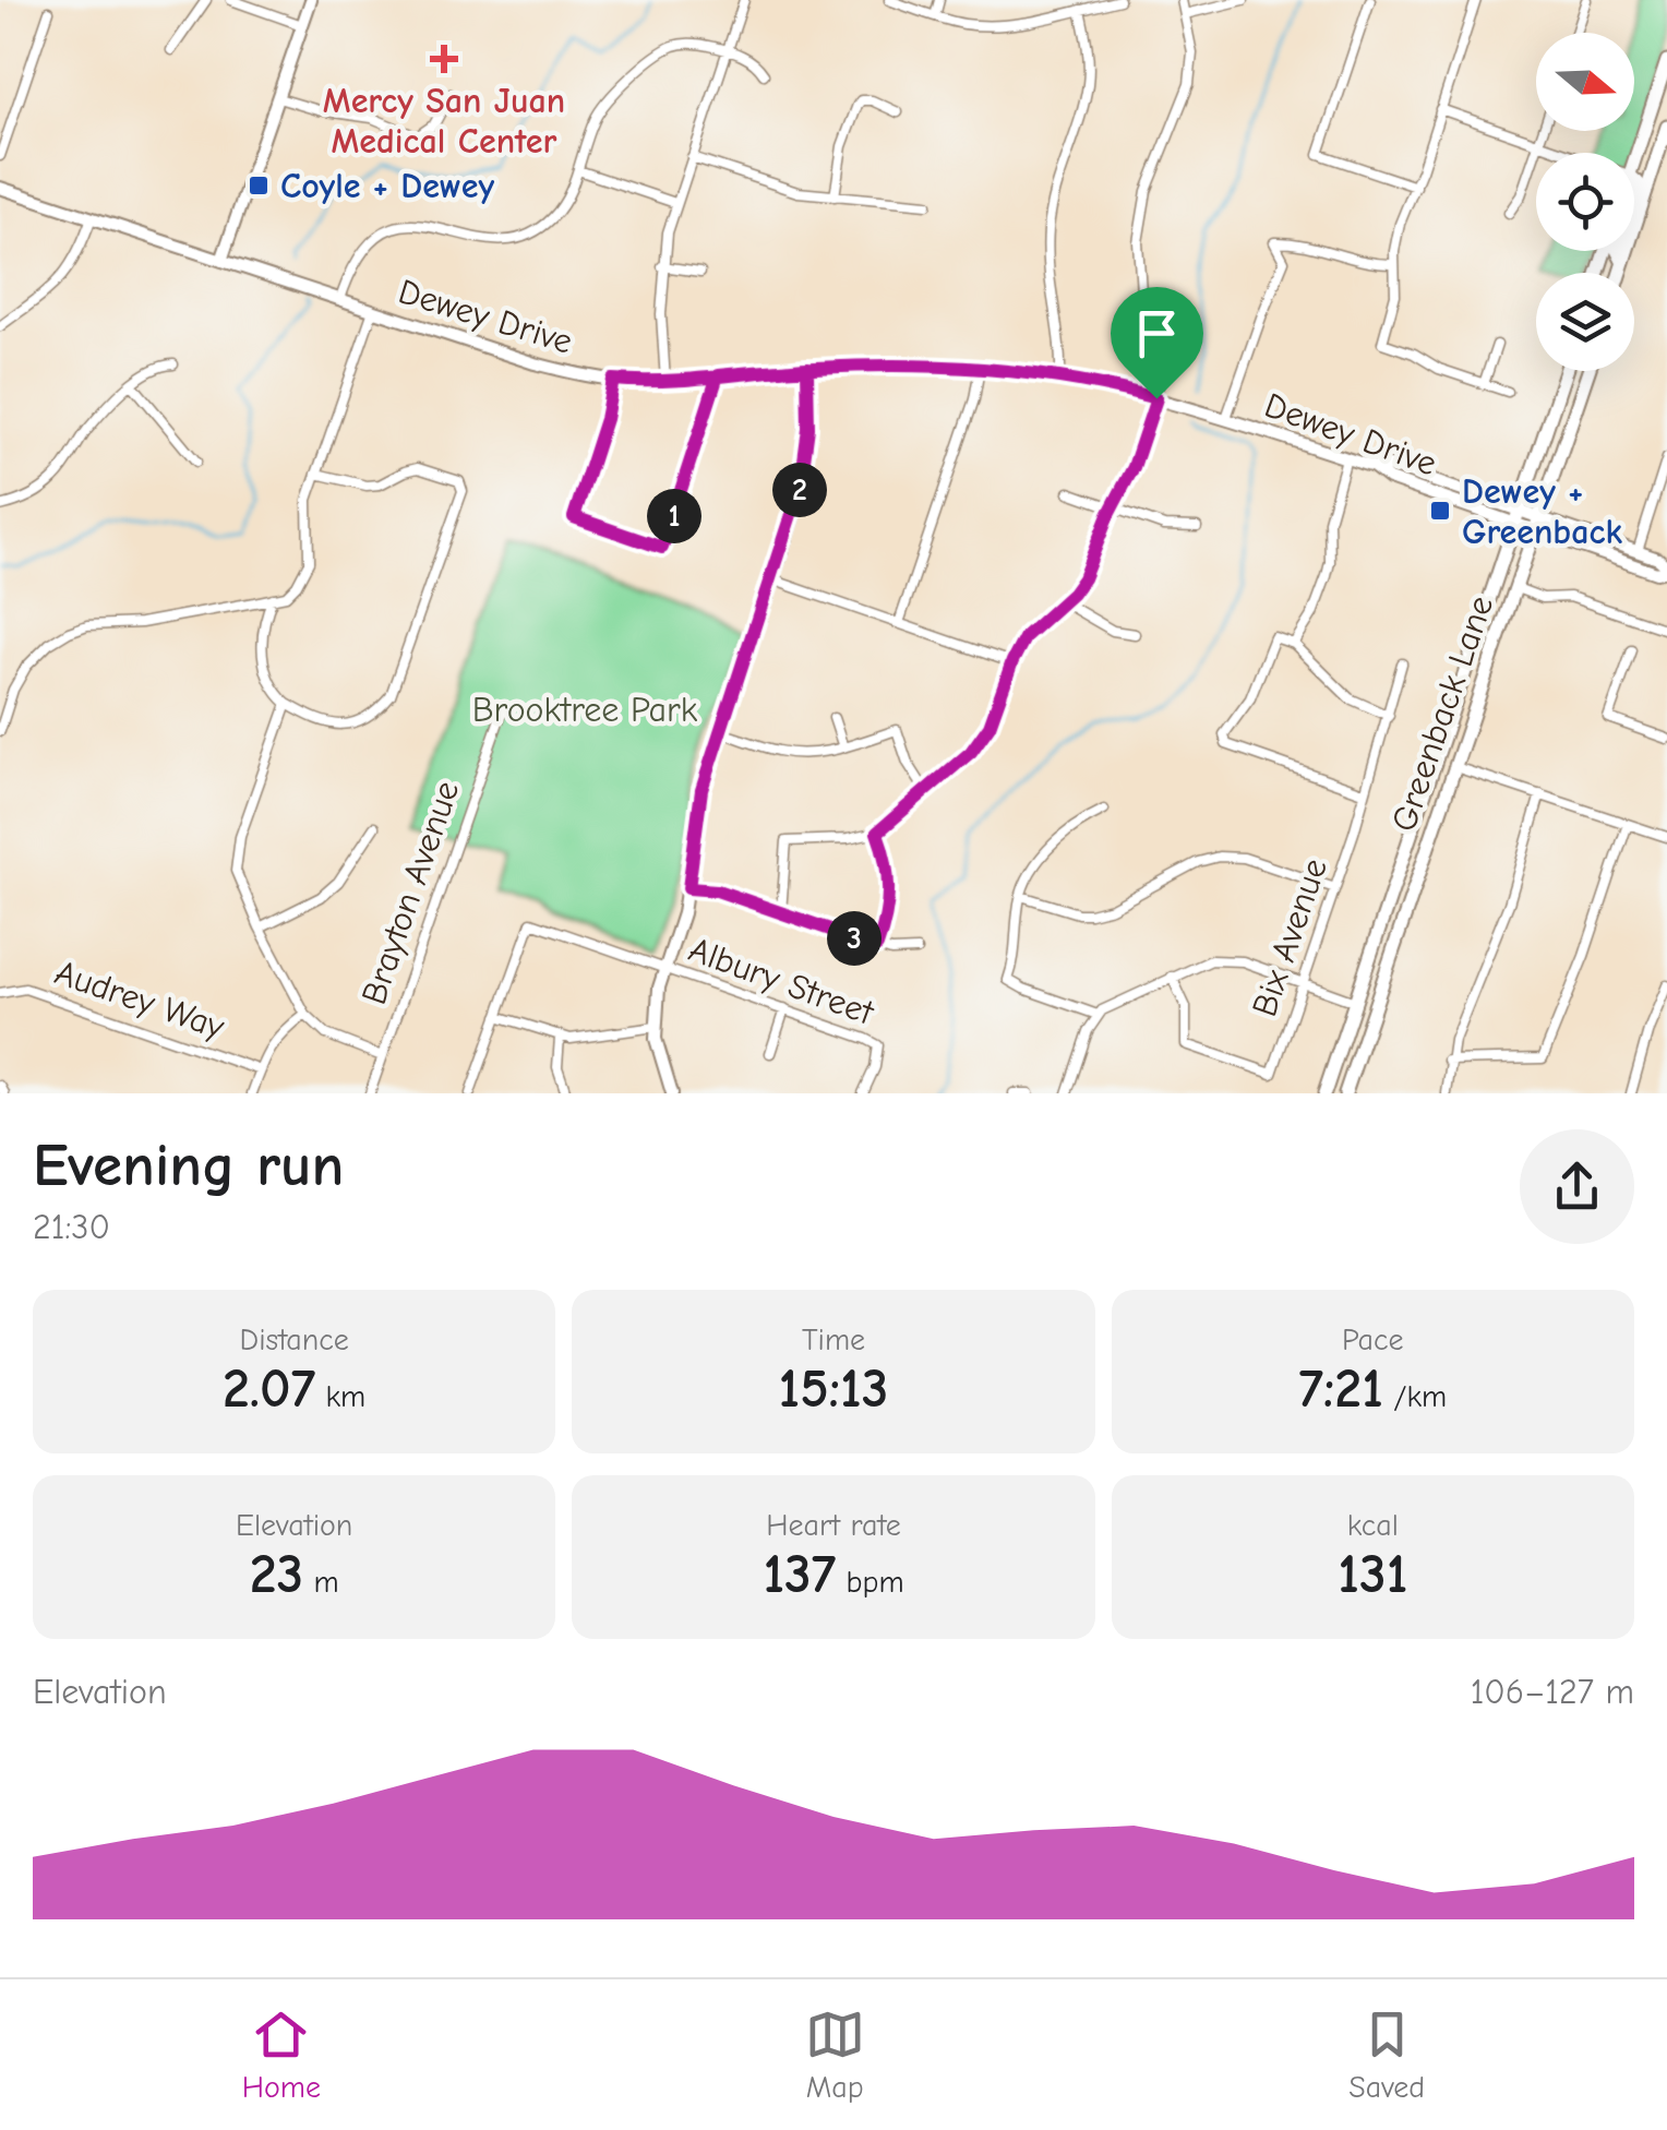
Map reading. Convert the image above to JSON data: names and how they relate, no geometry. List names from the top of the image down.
{
  "streets": {
    "main road": ["Dewey Drive", "Greenback Lane"],
    "street": [
      "Brayton Avenue",
      "Bix Avenue",
      "Albury Street",
      "Audrey Way"
    ]
  },
  "crossings": [
    ["Dewey Drive", "Greenback Lane"]
  ],
  "parks": ["Brooktree Park"],
  "places": {
    "health": ["Mercy San Juan Medical Center"],
    "transit": ["Coyle + Dewey", "Dewey + Greenback"]
  },
  "north": "right",
  "page": {
    "pins": ["2", "1", "3"],
    "heading": ["Evening run", "21:30"],
    "stats": [
      ["Distance", "2.07 km"],
      ["Time", "15:13"],
      ["Pace", "7:21 /km"],
      ["Elevation", "23 m"],
      ["Heart rate", "137 bpm"],
      ["kcal", "131"]
    ],
    "chart": ["Elevation", "106–127 m"],
    "tabs": ["Home", "Map", "Saved"]
  }
}
